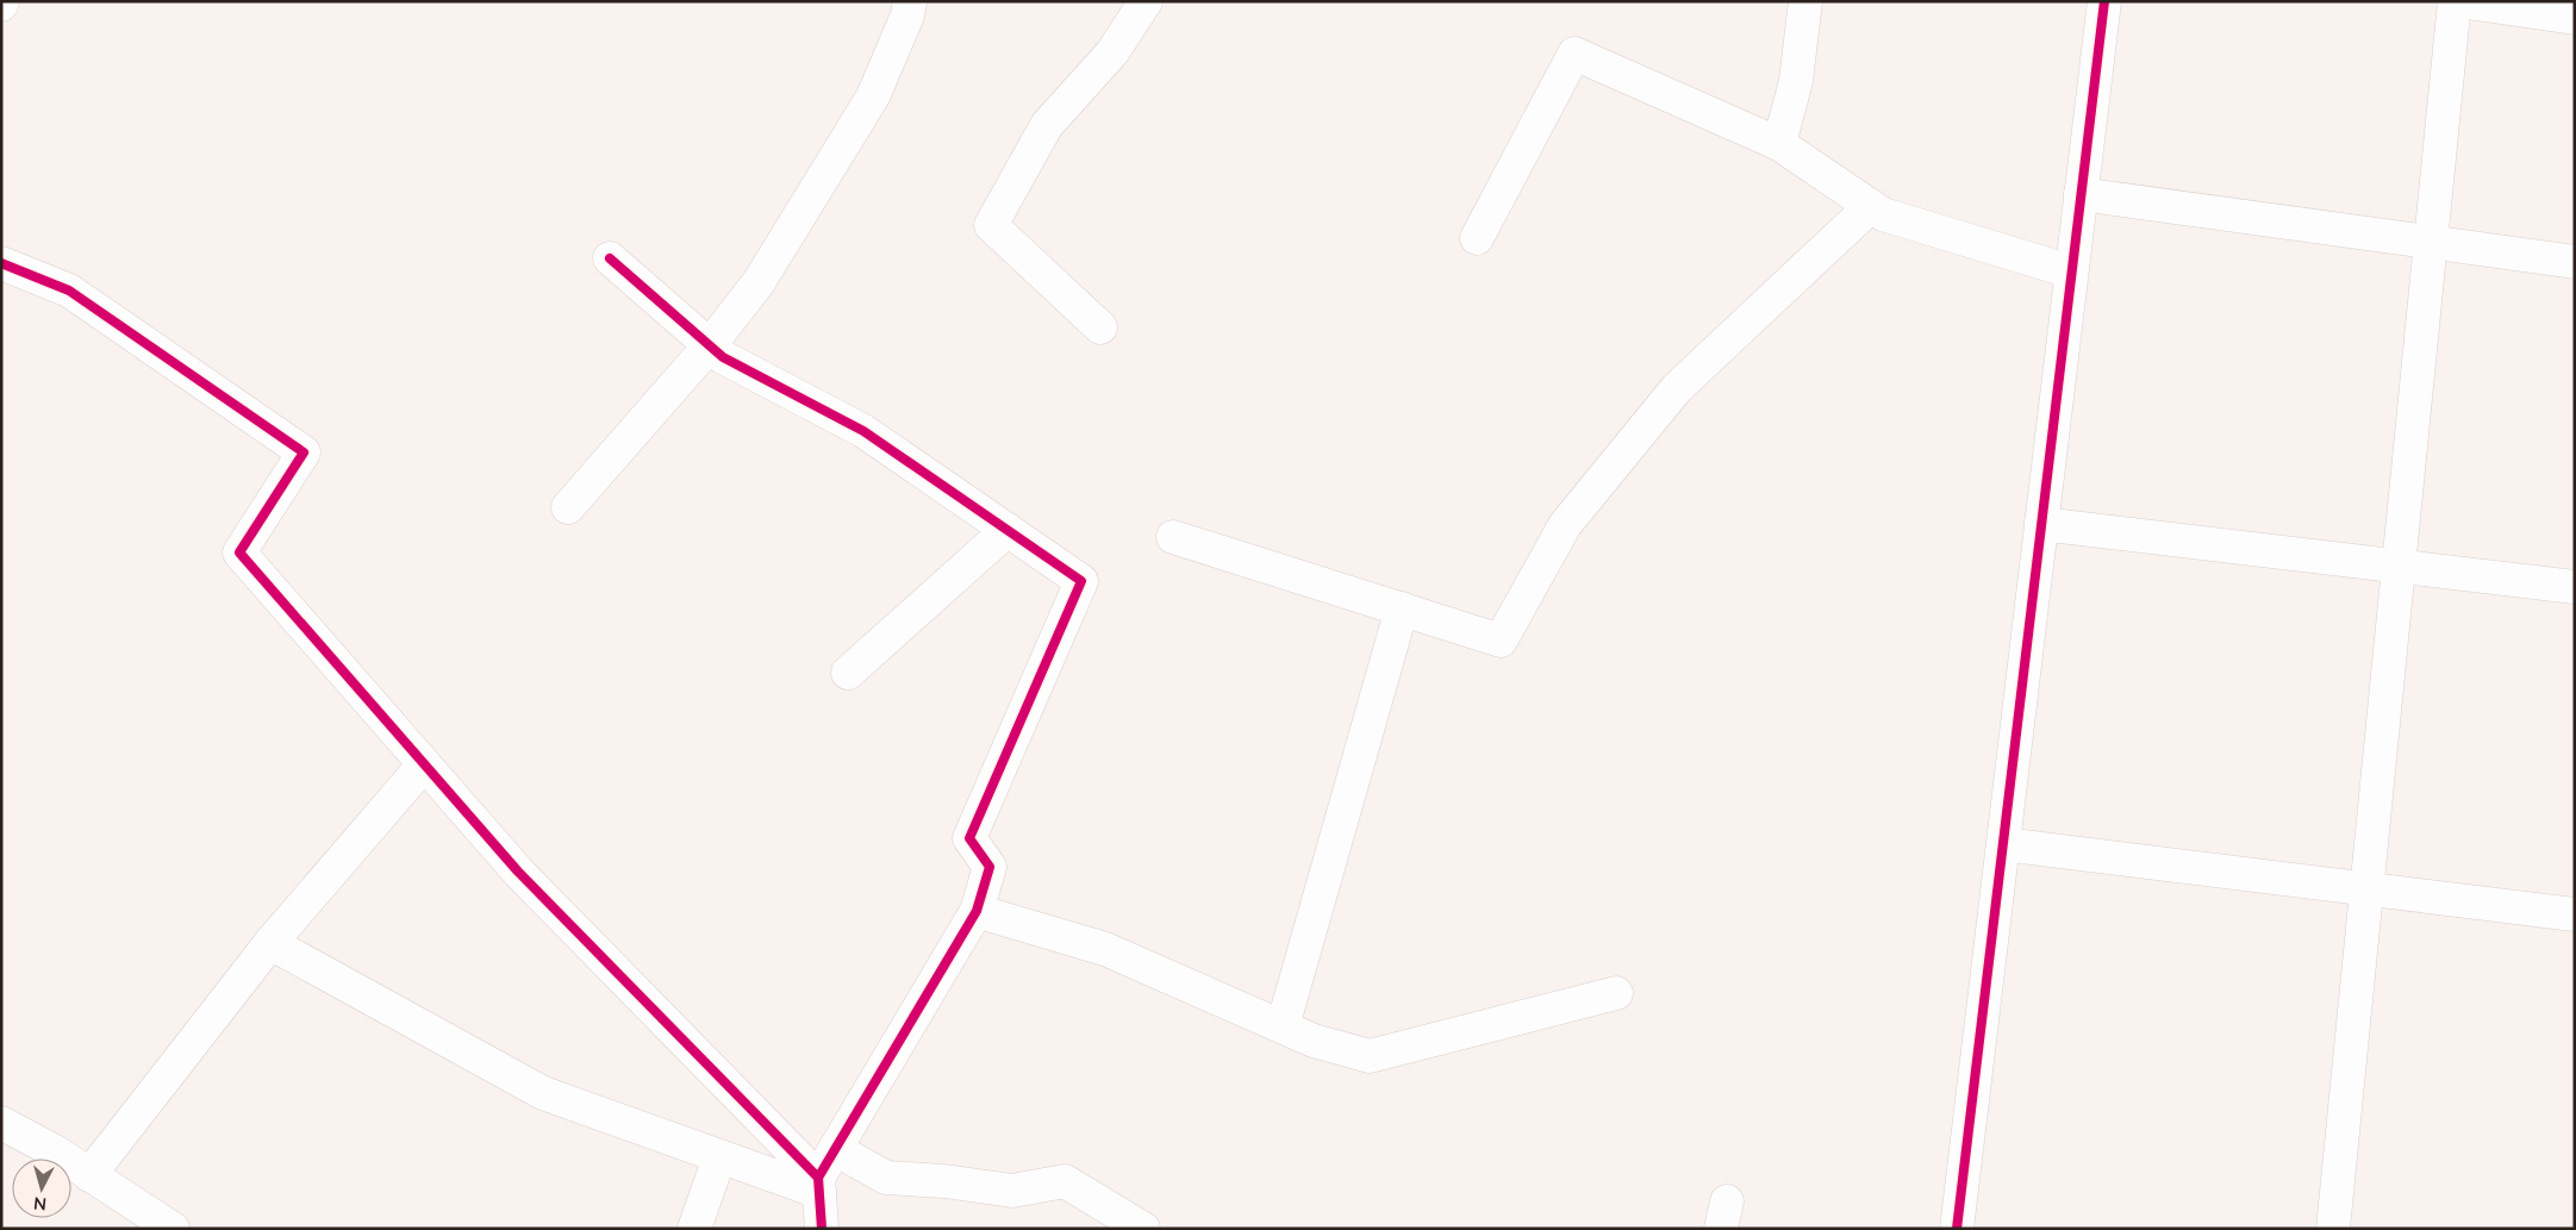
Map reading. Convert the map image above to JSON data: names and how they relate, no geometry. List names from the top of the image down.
{
  "north": "bottom"
}
